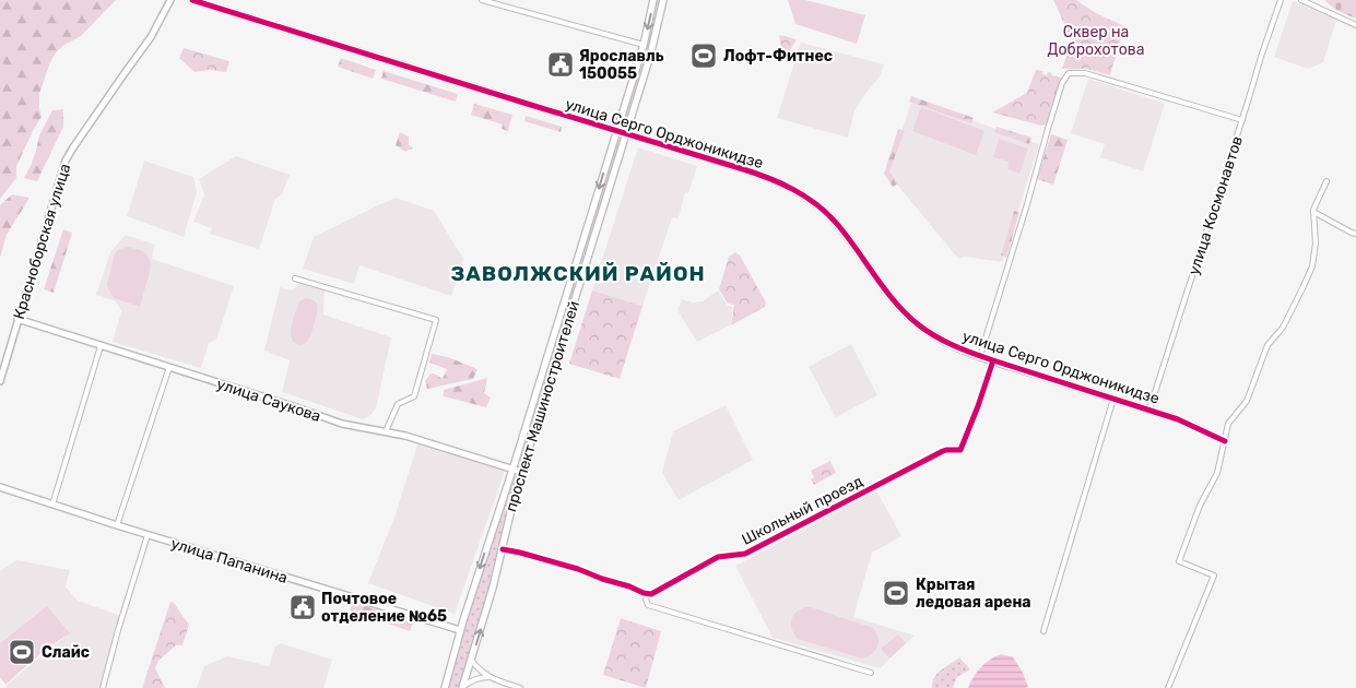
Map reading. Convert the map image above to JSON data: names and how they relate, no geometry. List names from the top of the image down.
{
  "streets": {
    "main road": ["проспект Машиностроителей"],
    "street": [
      "улица Серго Орджоникидзе",
      "улица Космонавтов",
      "Красноборская улица",
      "улица Саукова",
      "Школьный проезд",
      "улица Папанина"
    ]
  },
  "crossings": [
    ["улица Серго Орджоникидзе", "улица Космонавтов"],
    ["улица Серго Орджоникидзе", "проспект Машиностроителей"],
    ["улица Серго Орджоникидзе", "Школьный проезд"],
    ["Красноборская улица", "улица Саукова"],
    ["улица Саукова", "проспект Машиностроителей"],
    ["проспект Машиностроителей", "улица Папанина"]
  ],
  "districts": ["ЗАВОЛЖСКИЙ РАЙОН"],
  "parks": ["Сквер на Доброхотова"],
  "places": {
    "sports": ["Лофт-Фитнес", "Крытая ледовая арена", "Слайс"],
    "public building": ["Ярославль 150055", "Почтовое отделение №65"]
  }
}
